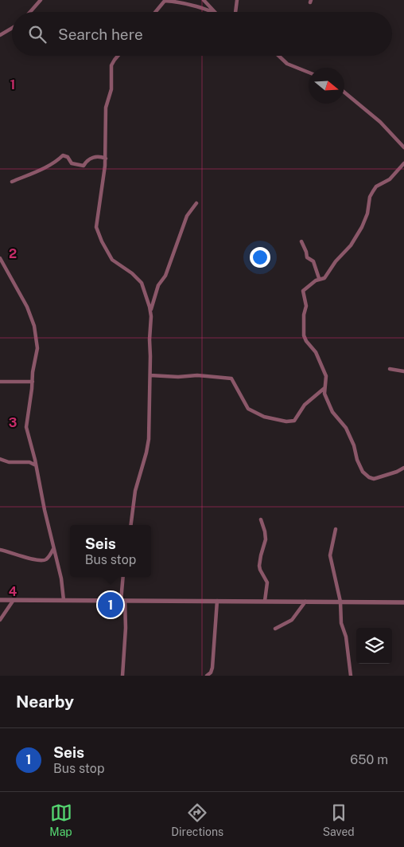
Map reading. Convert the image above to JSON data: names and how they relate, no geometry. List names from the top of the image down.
{
  "north": "right",
  "page": {
    "search": "Search here",
    "popup": ["Seis", "Bus stop"],
    "pins": "1",
    "heading": "Nearby",
    "list": [
      {
        "mark": "1",
        "name": "Seis",
        "note": "Bus stop",
        "value": "650 m"
      }
    ],
    "nav": ["Map", "Directions", "Saved"]
  },
  "grid": {
    "rows": [
      "1",
      "2",
      "3",
      "4"
    ]
  }
}
